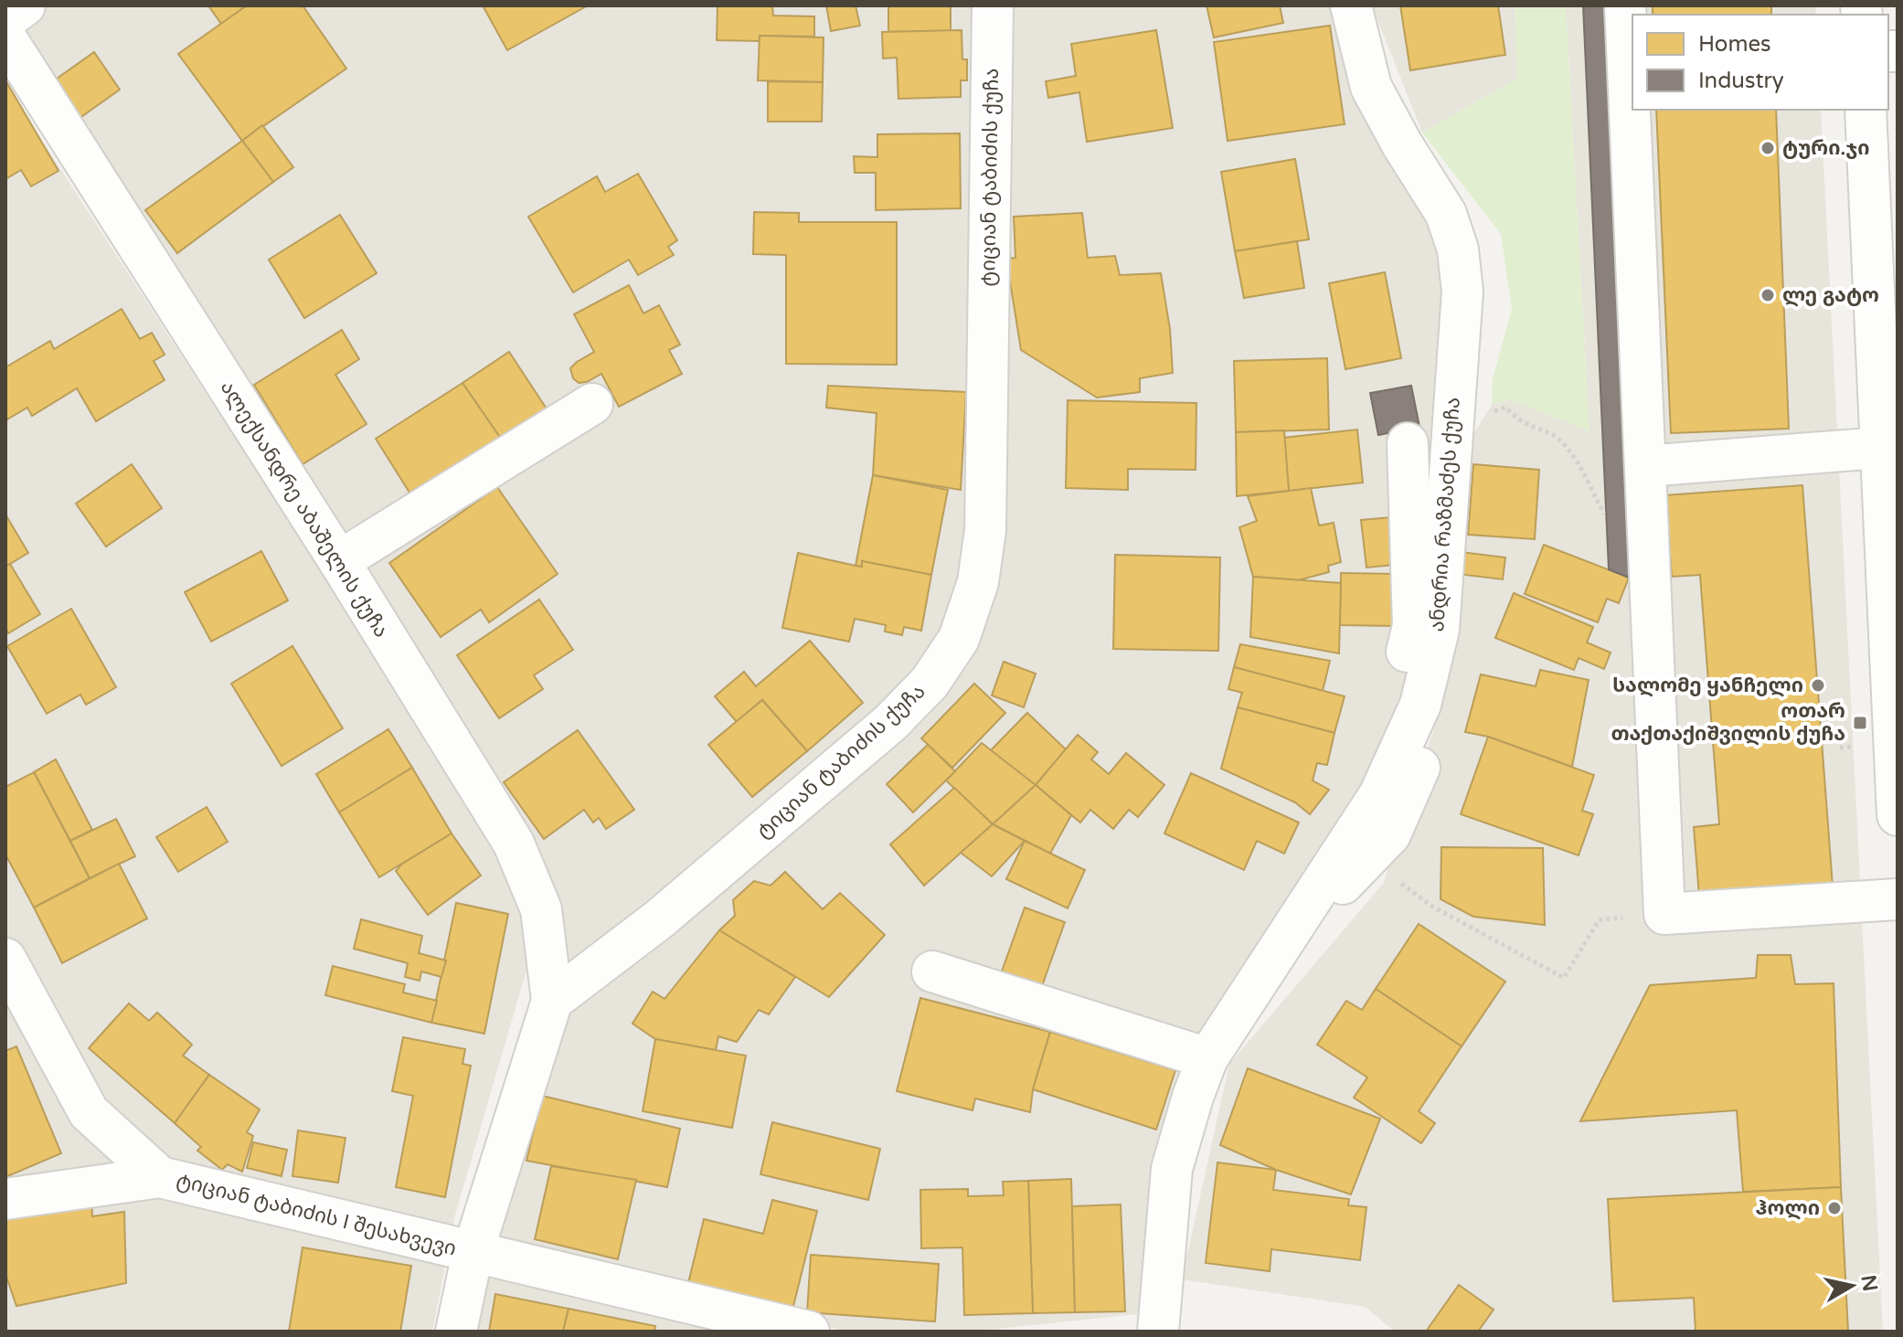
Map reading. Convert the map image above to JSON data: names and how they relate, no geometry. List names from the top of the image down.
{
  "streets": {
    "street": [
      "ტიციან ტაბიძის ქუჩა",
      "ალექსანდრე აბაშელის ქუჩა",
      "ანდრია რაზმაძეს ქუჩა",
      "ტიციან ტაბიძის I შესახვევი"
    ]
  },
  "crossings": [
    ["ტიციან ტაბიძის ქუჩა", "ალექსანდრე აბაშელის ქუჩა"]
  ],
  "places": {
    "other": [
      "ტური.ჯი",
      "ლე გატო",
      "სალომე ყანჩელი",
      "ჰოლი"
    ],
    "transit": ["ოთარ თაქთაქიშვილის ქუჩა"]
  },
  "legend": ["Homes", "Industry"],
  "north": "right"
}
